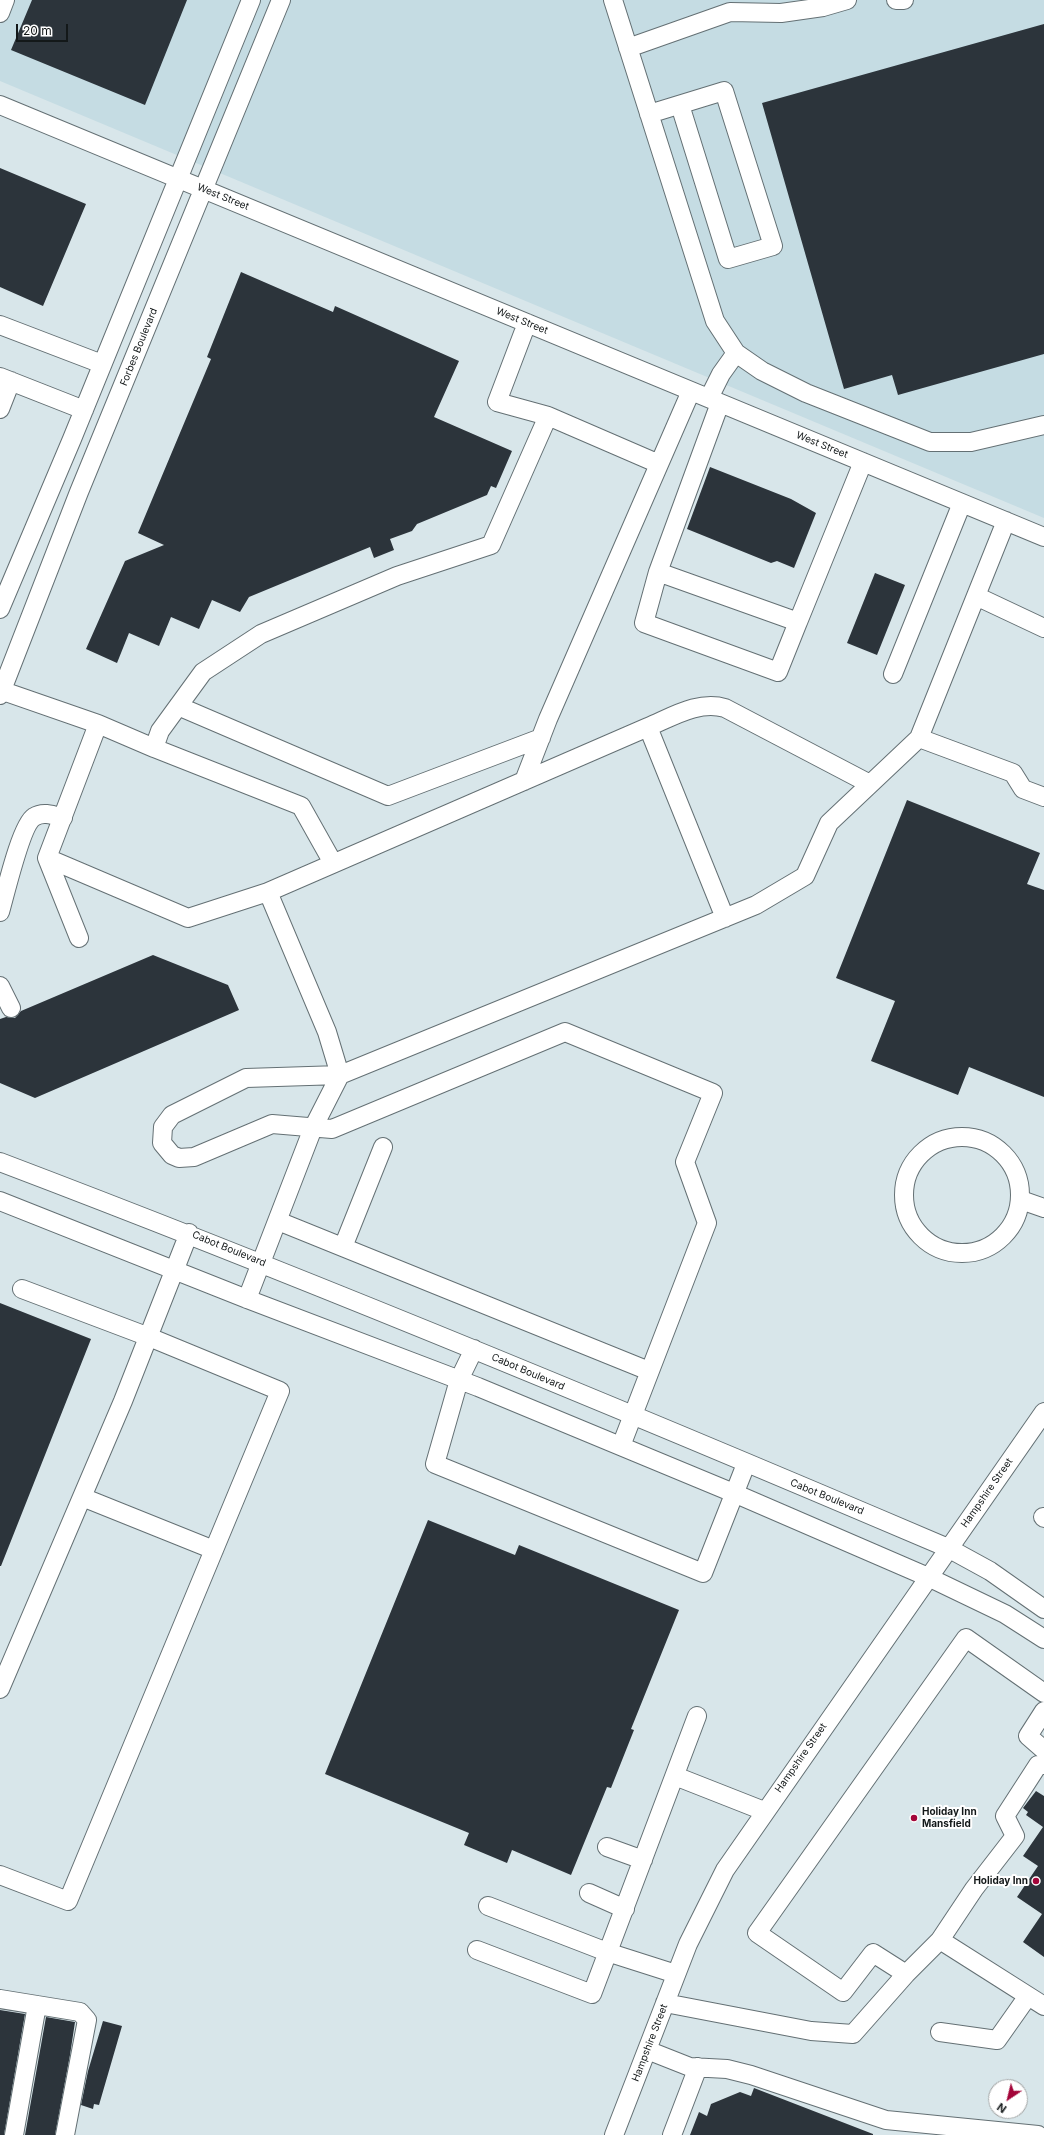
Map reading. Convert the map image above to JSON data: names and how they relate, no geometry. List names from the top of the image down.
{
  "streets": {
    "street": [
      "West Street",
      "Forbes Boulevard",
      "Cabot Boulevard",
      "Hampshire Street"
    ]
  },
  "crossings": [
    ["West Street", "Forbes Boulevard"],
    ["Cabot Boulevard", "Hampshire Street"]
  ],
  "places": ["Holiday Inn Mansfield", "Holiday Inn"],
  "scale_bar": "20 m",
  "north": "bottom left"
}
